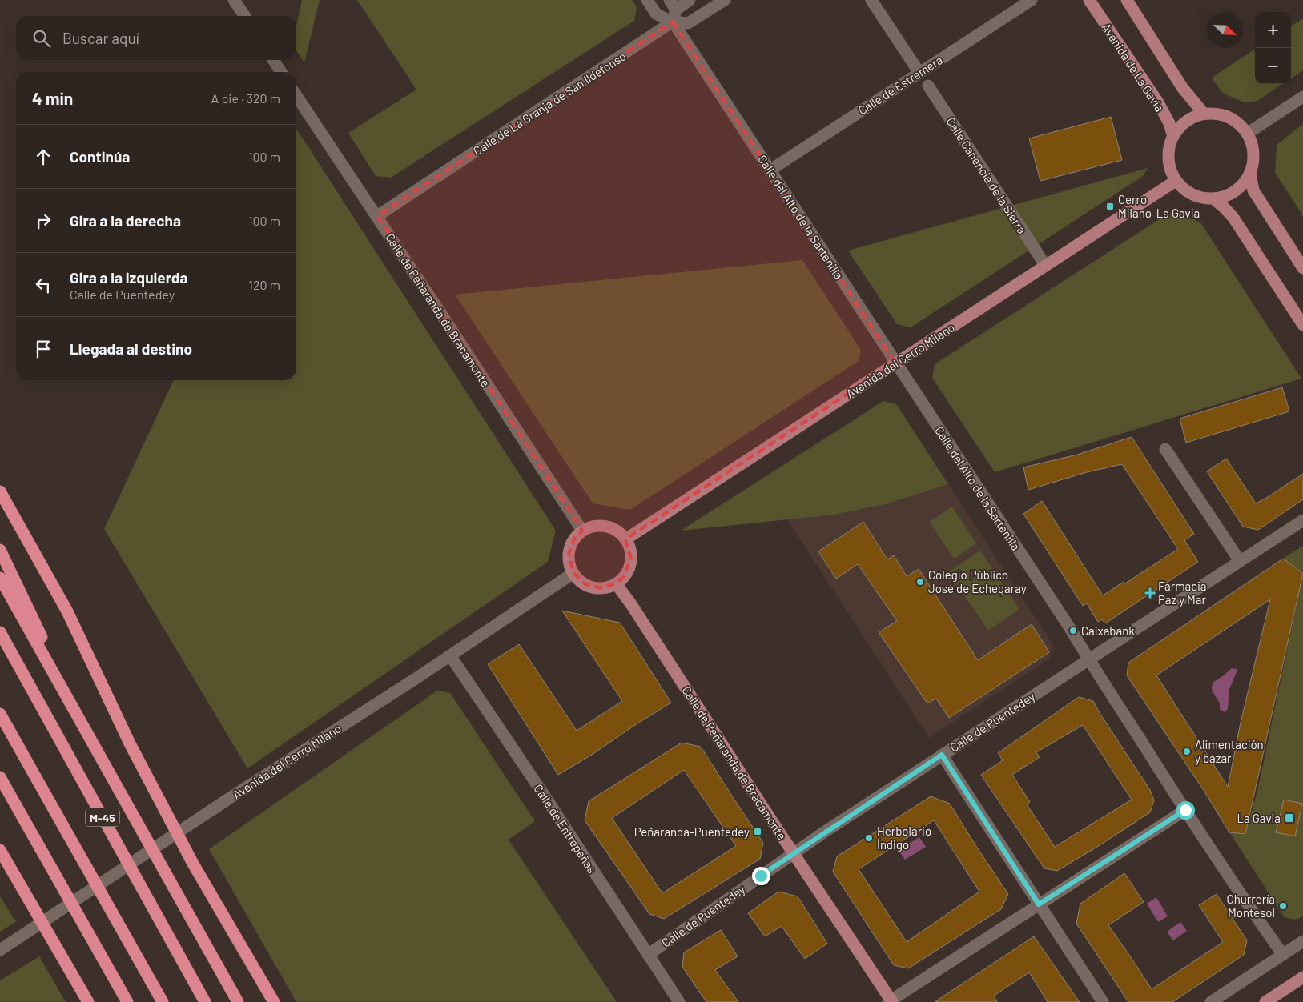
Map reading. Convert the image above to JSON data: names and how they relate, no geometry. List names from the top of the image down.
{
  "streets": {
    "highway": ["M-45"],
    "main road": ["Avenida de La Gavia", "Calle de Peñaranda de Bracamonte", "Avenida del Cerro Milano"],
    "street": [
      "Calle de Estremera",
      "Calle de La Granja de San Ildefonso",
      "Calle Canencia de la Sierra",
      "Calle del Alto de la Sartenilla",
      "Calle de Puentedey",
      "Calle de Entrepeñas"
    ]
  },
  "crossings": [
    ["Avenida de La Gavia", "Avenida del Cerro Milano"],
    ["Calle de Estremera", "Calle del Alto de la Sartenilla"],
    ["Calle de La Granja de San Ildefonso", "Calle del Alto de la Sartenilla"],
    ["Calle de La Granja de San Ildefonso", "Calle de Peñaranda de Bracamonte"],
    ["Calle Canencia de la Sierra", "Avenida del Cerro Milano"],
    ["Calle del Alto de la Sartenilla", "Avenida del Cerro Milano"],
    ["Calle del Alto de la Sartenilla", "Calle de Puentedey"],
    ["Calle de Peñaranda de Bracamonte", "Avenida del Cerro Milano"],
    ["Calle de Peñaranda de Bracamonte", "Calle de Puentedey"],
    ["Avenida del Cerro Milano", "Calle de Entrepeñas"],
    ["Calle de Puentedey", "Calle de Entrepeñas"]
  ],
  "places": {
    "transit": ["Cerro Milano-La Gavia", "La Gavia", "Peñaranda-Puentedey"],
    "other": [
      "Colegio Público José de Echegaray",
      "Caixabank",
      "Alimentación y bazar",
      "Herbolario Índigo",
      "Churrería Montesol"
    ],
    "health": ["Farmacia Paz y Mar"]
  },
  "north": "bottom right",
  "page": {
    "map_buttons": ["+", "−"],
    "search": "Buscar aquí",
    "heading": ["4 min", "A pie · 320 m"],
    "list": [
      ["Continúa", "100 m"],
      ["Gira a la derecha", "100 m"],
      ["Gira a la izquierda", "Calle de Puentedey", "120 m"],
      "Llegada al destino"
    ]
  }
}
